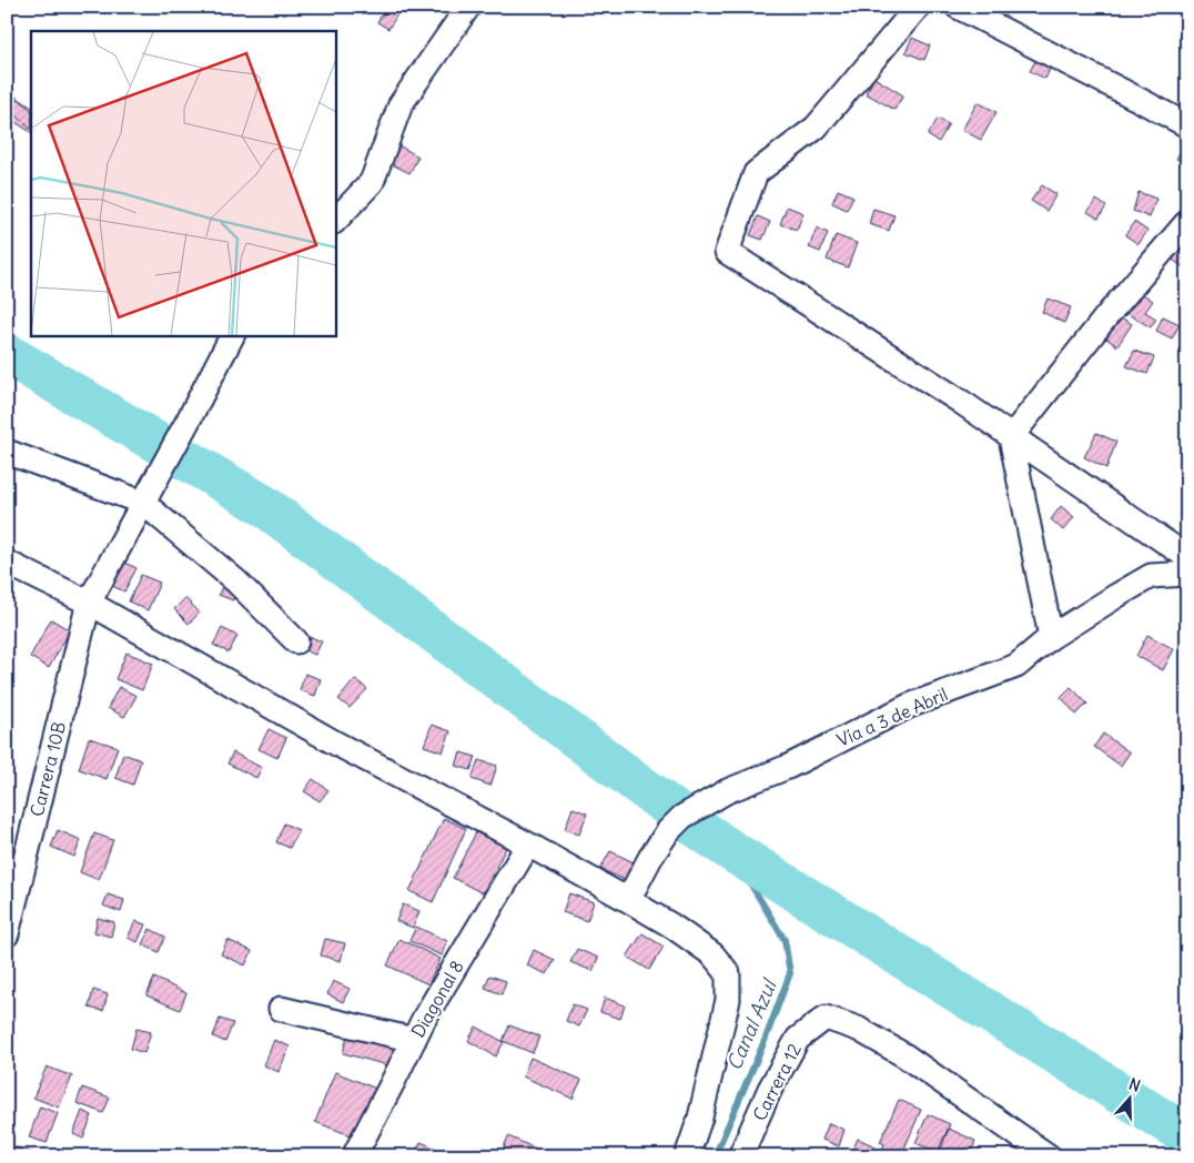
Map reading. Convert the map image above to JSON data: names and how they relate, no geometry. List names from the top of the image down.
{
  "streets": {
    "street": [
      "Vía a 3 de Abril",
      "Carrera 10B",
      "Diagonal 8",
      "Carrera 12"
    ]
  },
  "water": ["Canal Azul"],
  "north": "top"
}
